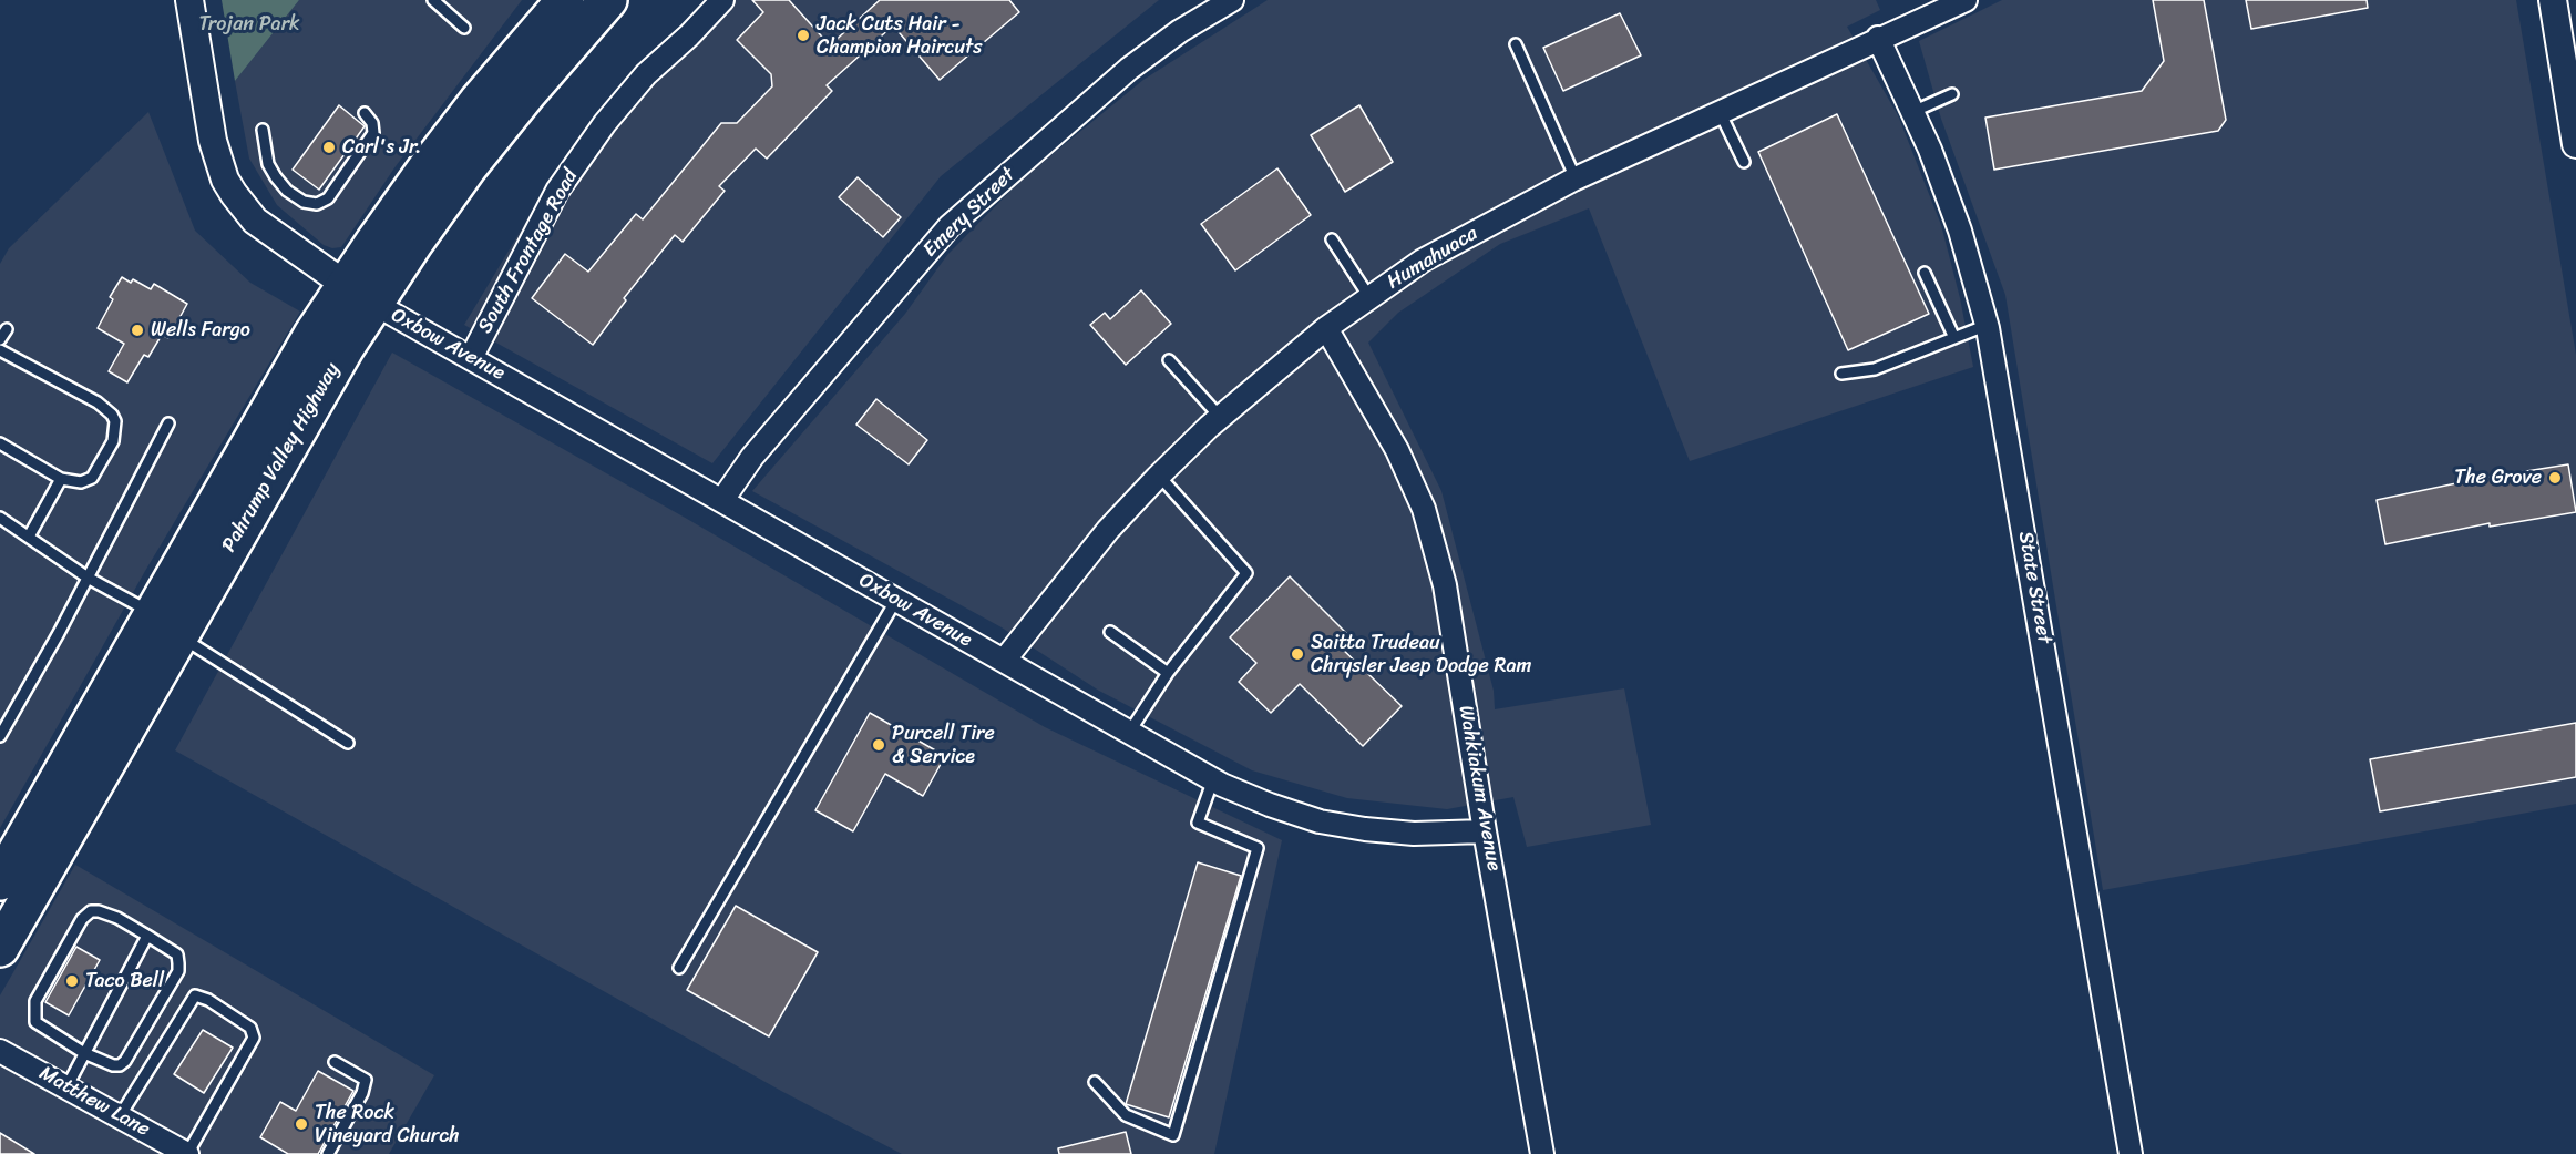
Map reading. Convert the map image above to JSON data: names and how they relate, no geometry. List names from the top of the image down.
{
  "streets": {
    "highway": ["Pahrump Valley Highway"],
    "street": [
      "Emery Street",
      "South Frontage Road",
      "Humahuaca",
      "Oxbow Avenue",
      "State Street",
      "Wahkiakum Avenue",
      "Matthew Lane"
    ]
  },
  "crossings": [
    ["Emery Street", "Oxbow Avenue"],
    ["South Frontage Road", "Oxbow Avenue"],
    ["Humahuaca", "Oxbow Avenue"],
    ["Humahuaca", "State Street"],
    ["Humahuaca", "Wahkiakum Avenue"],
    ["Oxbow Avenue", "Pahrump Valley Highway"],
    ["Oxbow Avenue", "Wahkiakum Avenue"]
  ],
  "parks": ["Trojan Park"],
  "places": [
    "Jack Cuts Hair - Champion Haircuts",
    "Carl's Jr.",
    "Wells Fargo",
    "The Grove",
    "Saitta Trudeau Chrysler Jeep Dodge Ram",
    "Purcell Tire & Service",
    "Taco Bell",
    "The Rock Vineyard Church"
  ]
}
